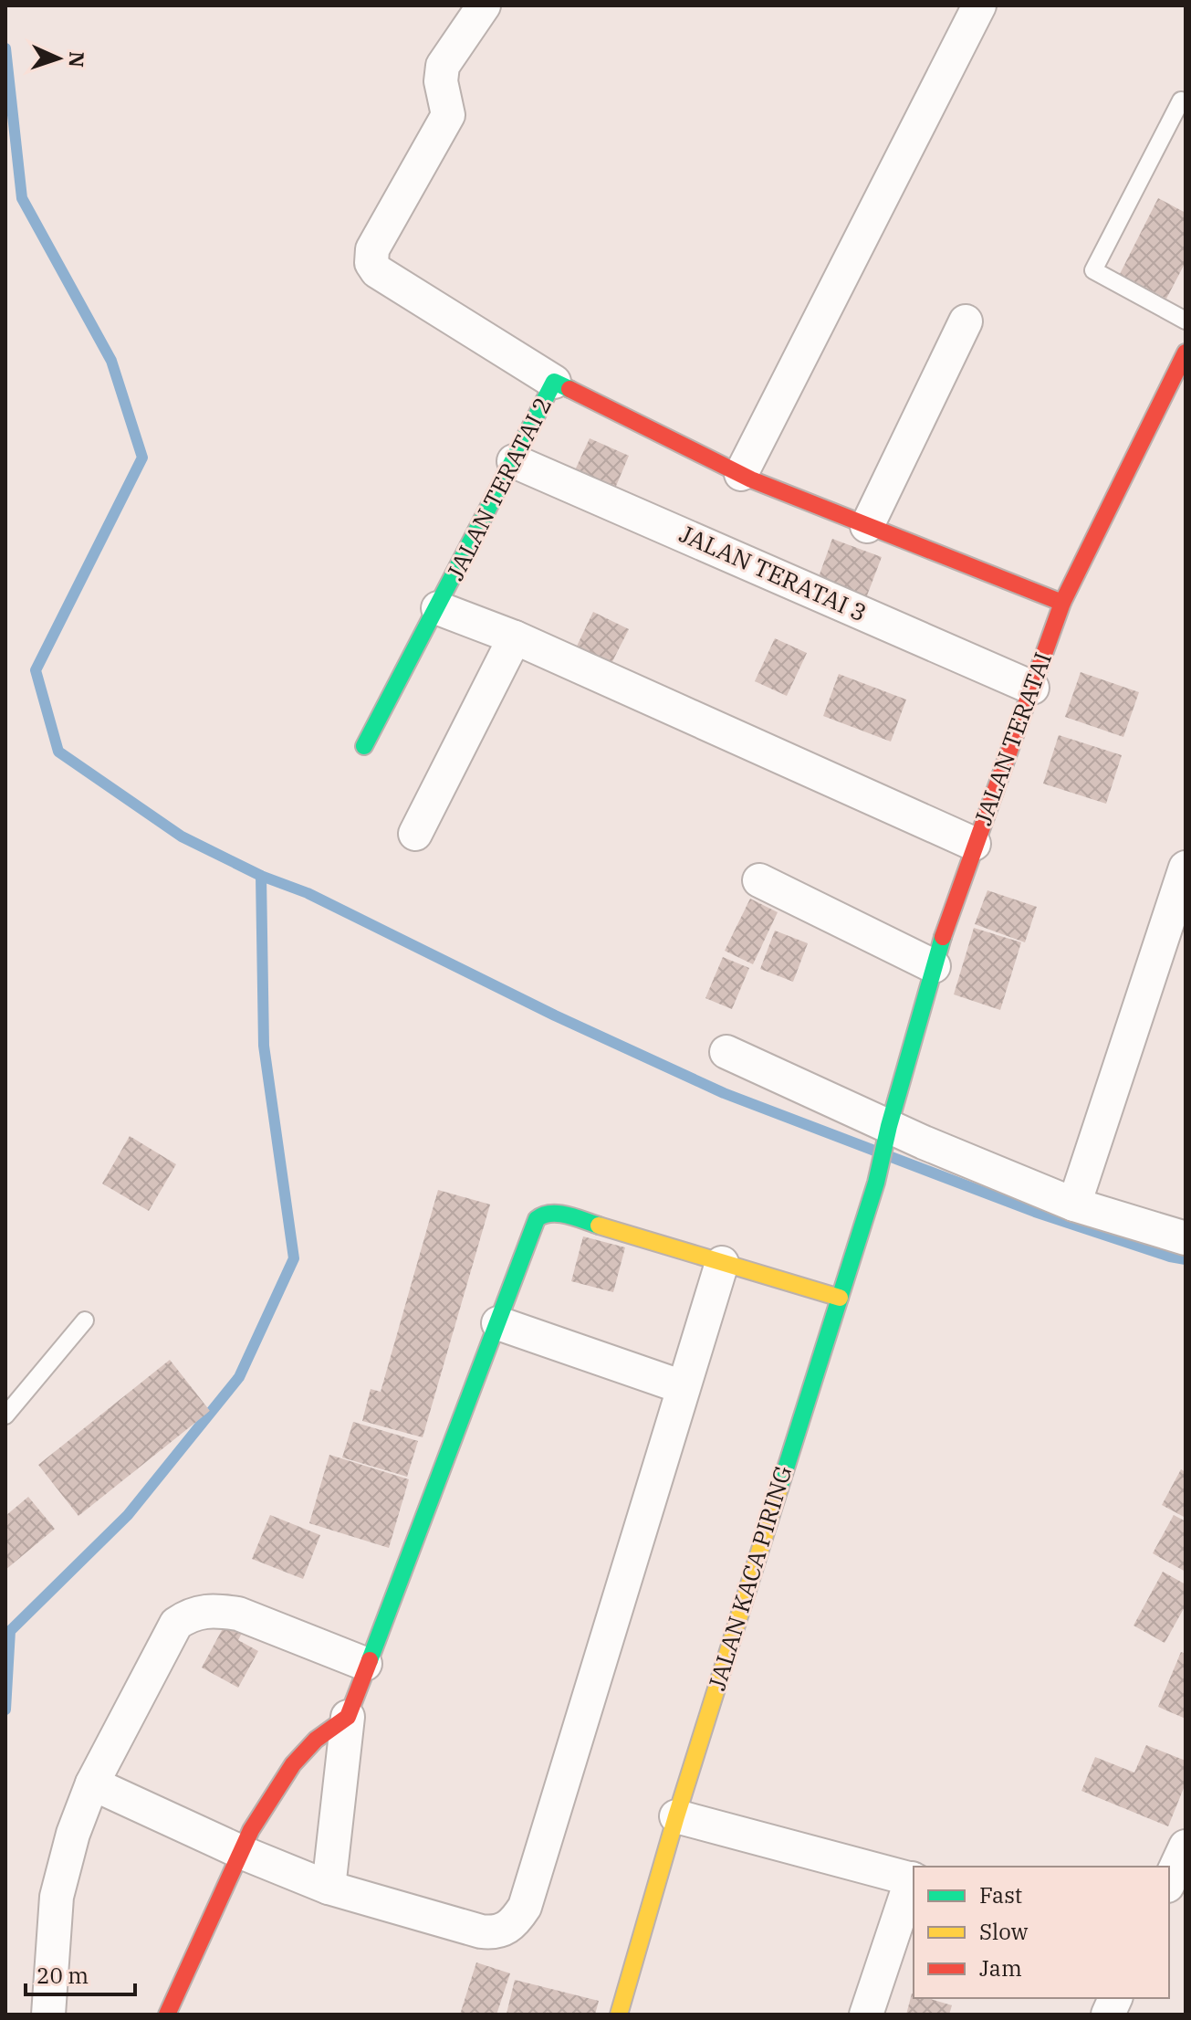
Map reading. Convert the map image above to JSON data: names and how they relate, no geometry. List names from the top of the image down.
{
  "streets": {
    "street": [
      "JALAN TERATAI 2",
      "JALAN TERATAI 3",
      "JALAN TERATAI",
      "JALAN KACA PIRING"
    ]
  },
  "crossings": [
    ["JALAN TERATAI 2", "JALAN TERATAI 3"],
    ["JALAN TERATAI 2", "JALAN TERATAI"],
    ["JALAN TERATAI 3", "JALAN TERATAI"],
    ["JALAN TERATAI", "JALAN KACA PIRING"]
  ],
  "legend": ["Fast", "Slow", "Jam"],
  "scale_bar": "20 m",
  "north": "right"
}
